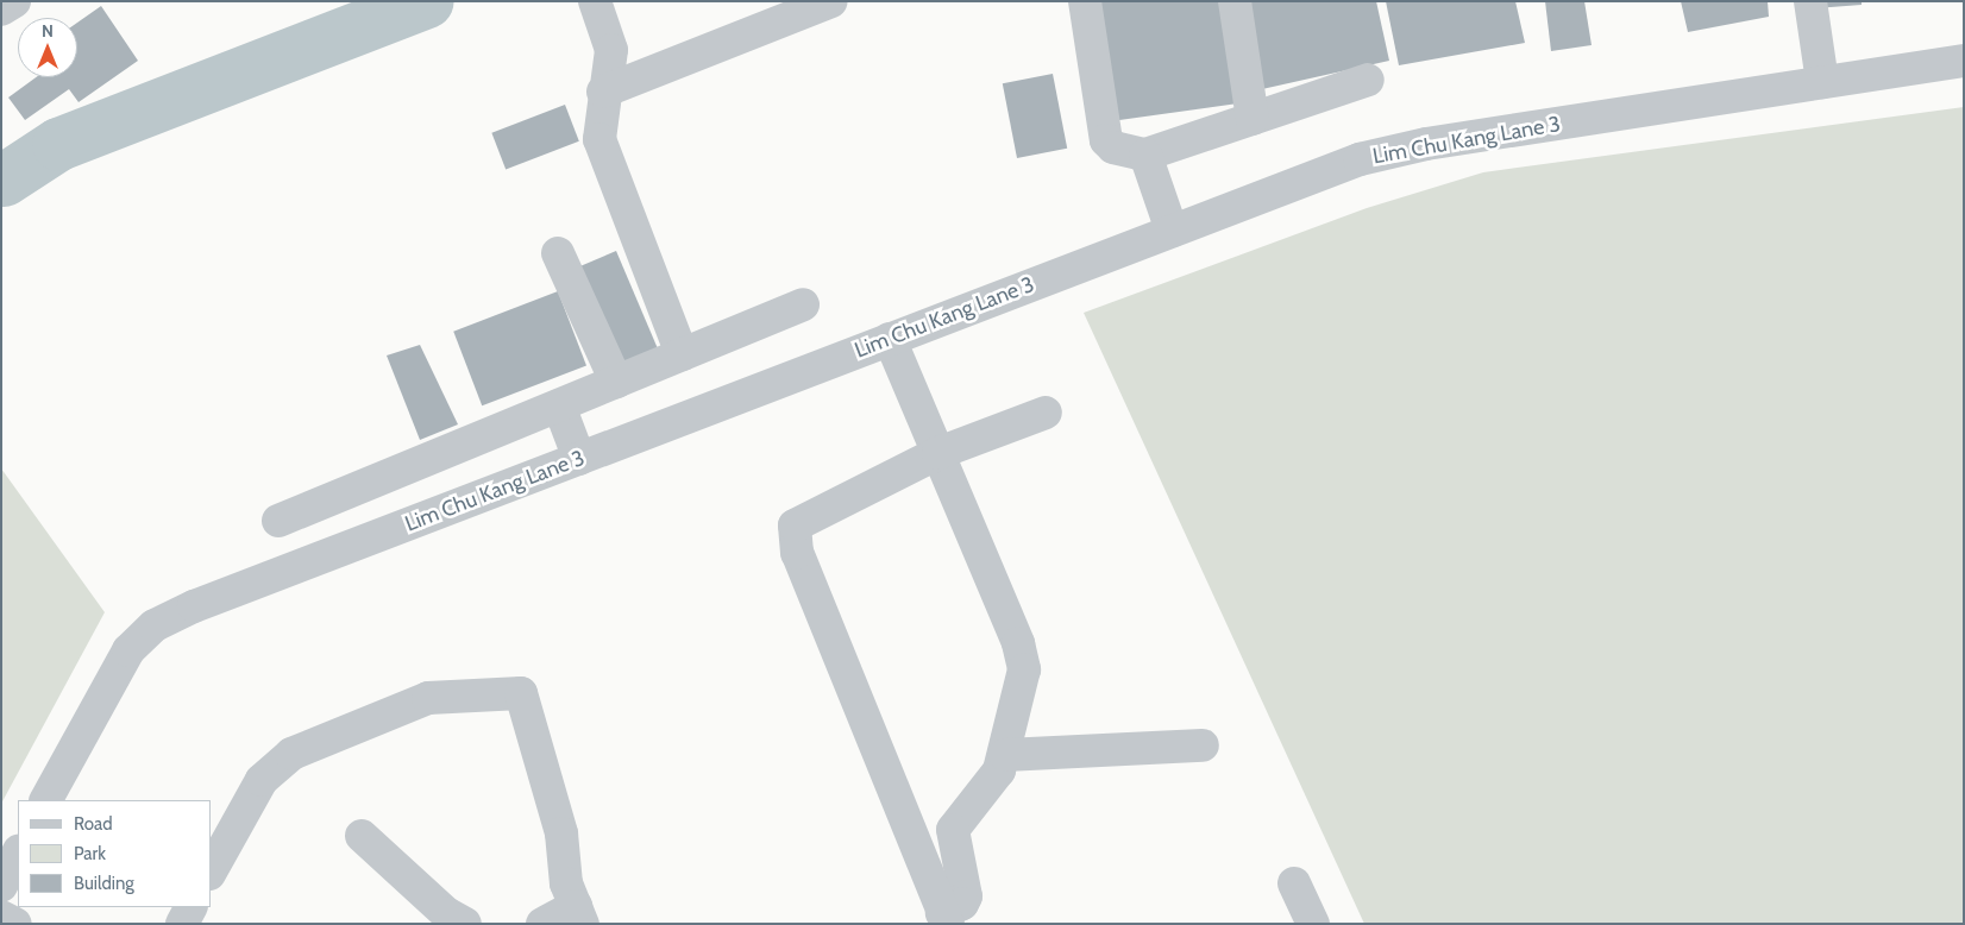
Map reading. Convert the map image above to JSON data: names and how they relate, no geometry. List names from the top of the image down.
{
  "streets": {
    "street": ["Lim Chu Kang Lane 3"]
  },
  "legend": ["Road", "Park", "Building"],
  "north": "top"
}
